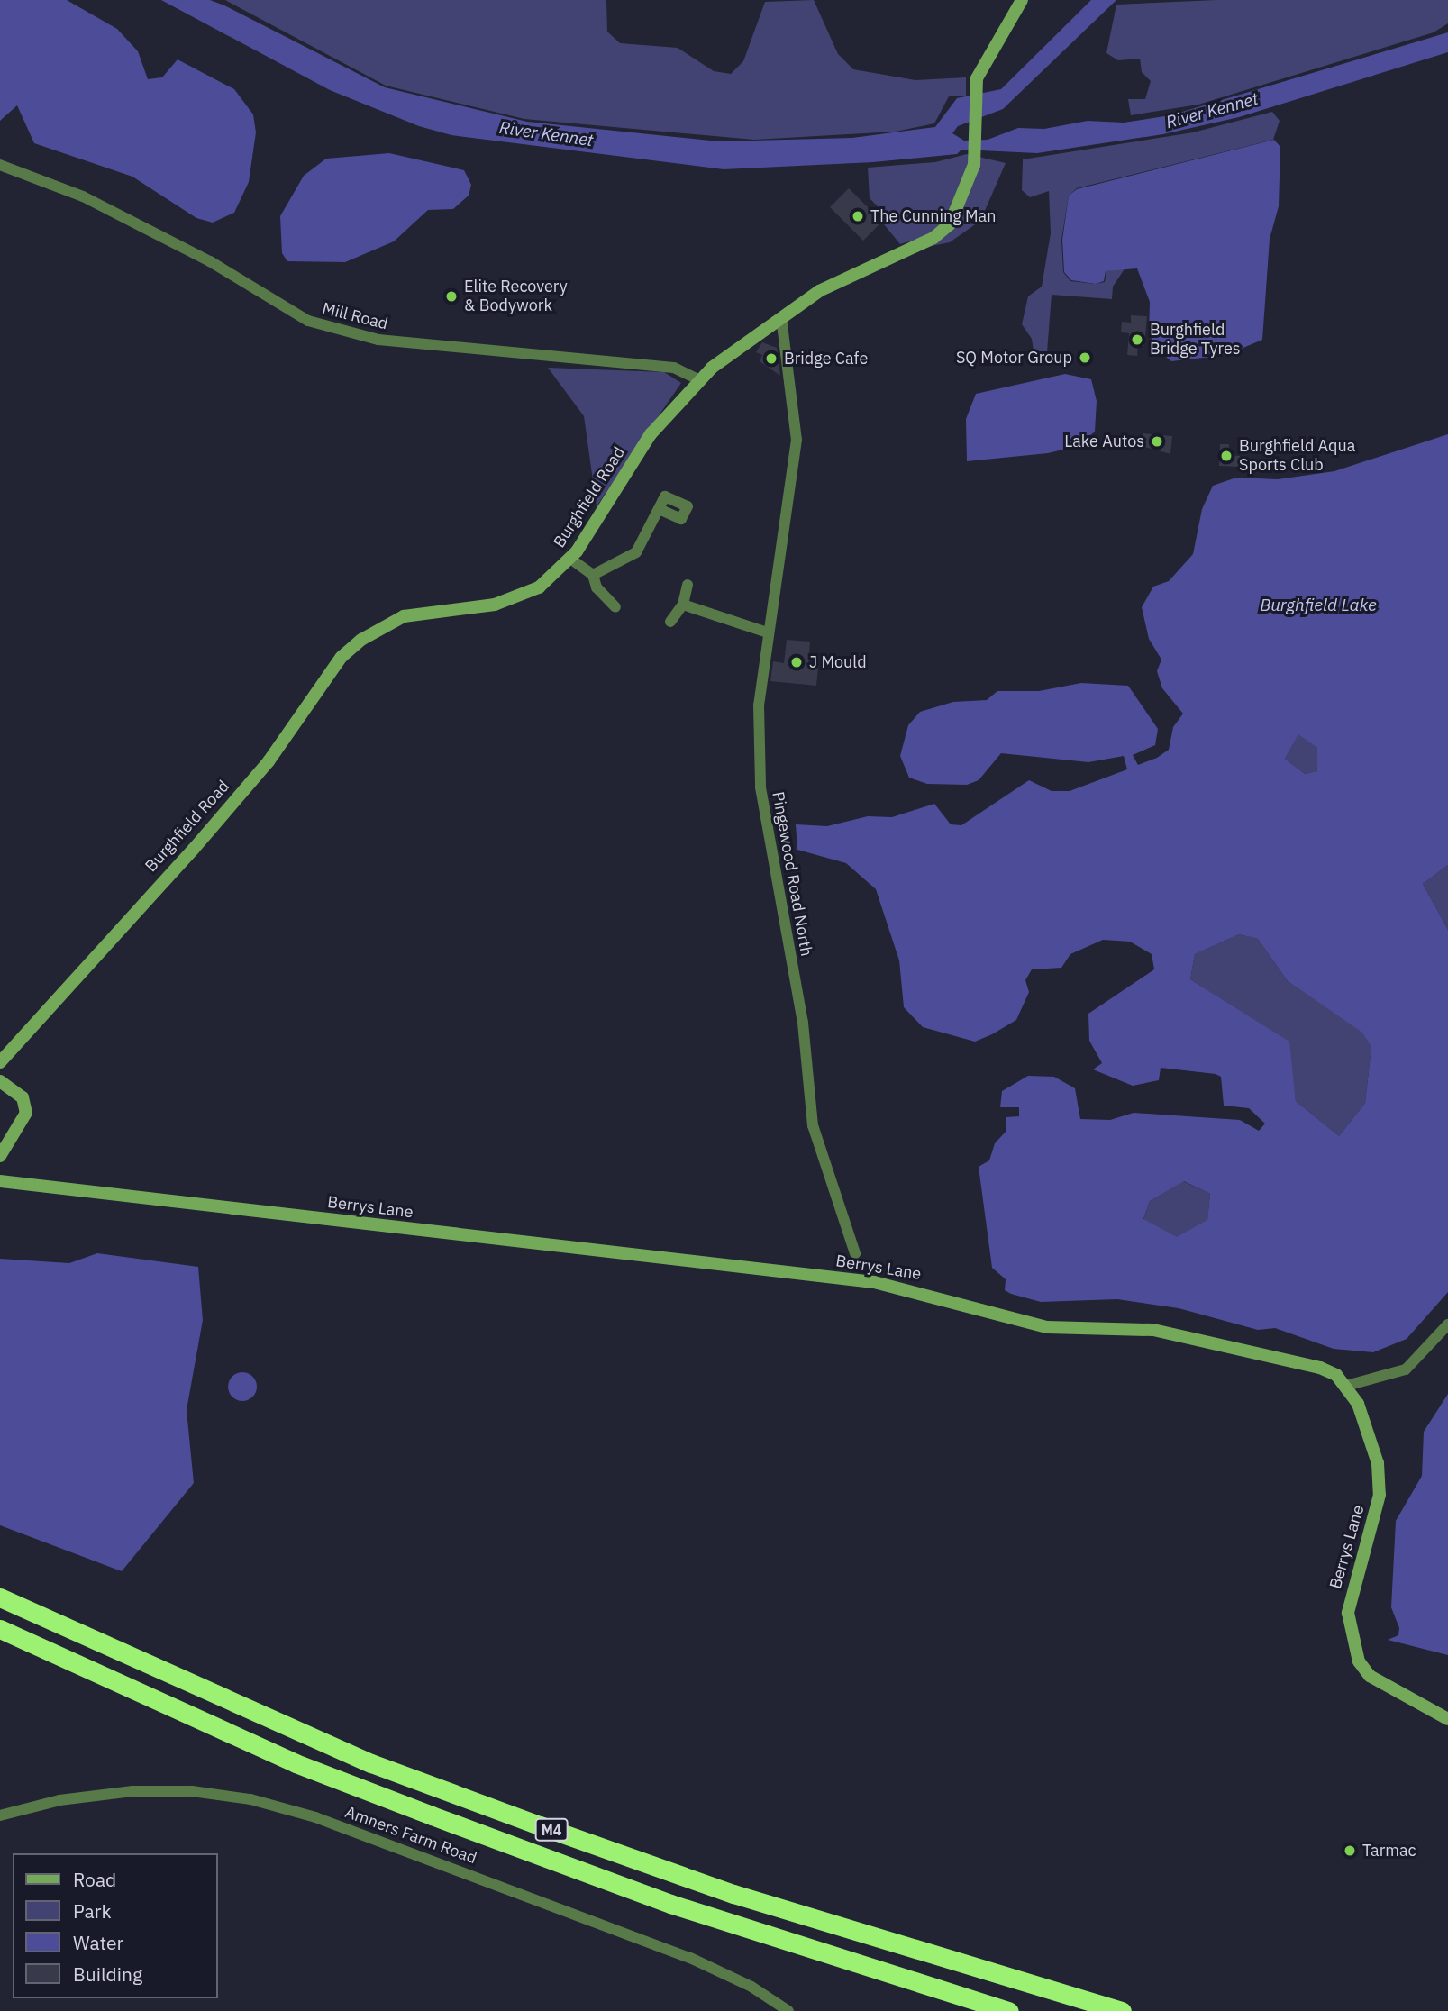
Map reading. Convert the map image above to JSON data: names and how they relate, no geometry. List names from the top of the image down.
{
  "streets": {
    "highway": ["M4"],
    "street": [
      "Mill Road",
      "Burghfield Road",
      "Pingewood Road North",
      "Berrys Lane",
      "Amners Farm Road"
    ]
  },
  "crossings": [
    ["Mill Road", "Burghfield Road"],
    ["Burghfield Road", "Pingewood Road North"]
  ],
  "water": ["River Kennet", "Burghfield Lake"],
  "places": [
    "The Cunning Man",
    "Elite Recovery & Bodywork",
    "Burghfield Bridge Tyres",
    "SQ Motor Group",
    "Bridge Cafe",
    "Lake Autos",
    "Burghfield Aqua Sports Club",
    "J Mould",
    "Tarmac"
  ],
  "legend": [
    "Road",
    "Park",
    "Water",
    "Building"
  ]
}
